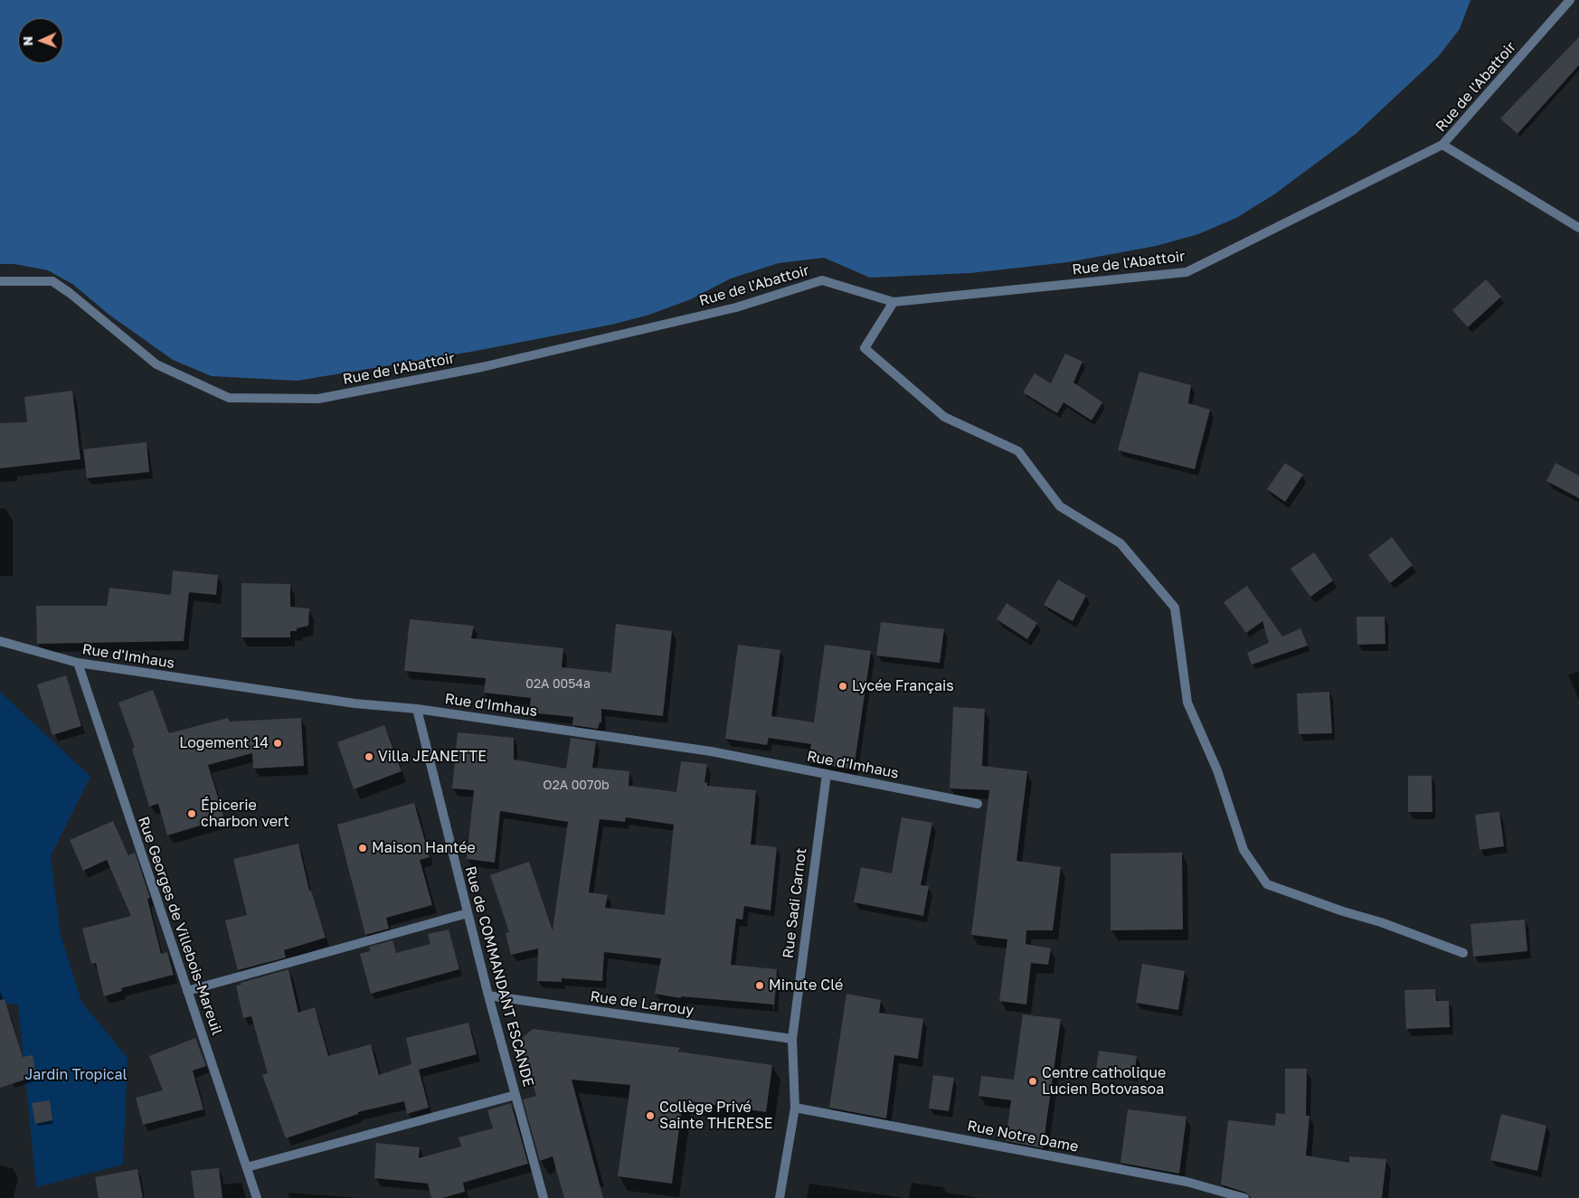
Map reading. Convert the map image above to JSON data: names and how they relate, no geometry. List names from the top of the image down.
{
  "streets": {
    "street": [
      "Rue de l'Abattoir",
      "Rue d'Imhaus",
      "Rue Sadi Carnot",
      "Rue Georges de Villebois-Mareuil",
      "Rue de COMMANDANT ESCANDE",
      "Rue de Larrouy",
      "Rue Notre Dame"
    ]
  },
  "crossings": [
    ["Rue d'Imhaus", "Rue Sadi Carnot"],
    ["Rue d'Imhaus", "Rue Georges de Villebois-Mareuil"],
    ["Rue d'Imhaus", "Rue de COMMANDANT ESCANDE"],
    ["Rue Sadi Carnot", "Rue de Larrouy"],
    ["Rue Sadi Carnot", "Rue Notre Dame"],
    ["Rue de COMMANDANT ESCANDE", "Rue de Larrouy"]
  ],
  "parks": ["Jardin Tropical"],
  "places": [
    "Lycée Français",
    "Logement 14",
    "Villa JEANETTE",
    "Épicerie charbon vert",
    "Maison Hantée",
    "Minute Clé",
    "Centre catholique Lucien Botovasoa",
    "Collège Privé Sainte THERESE"
  ],
  "house_numbers": ["02A 0054a", "O2A 0070b"],
  "north": "left"
}
